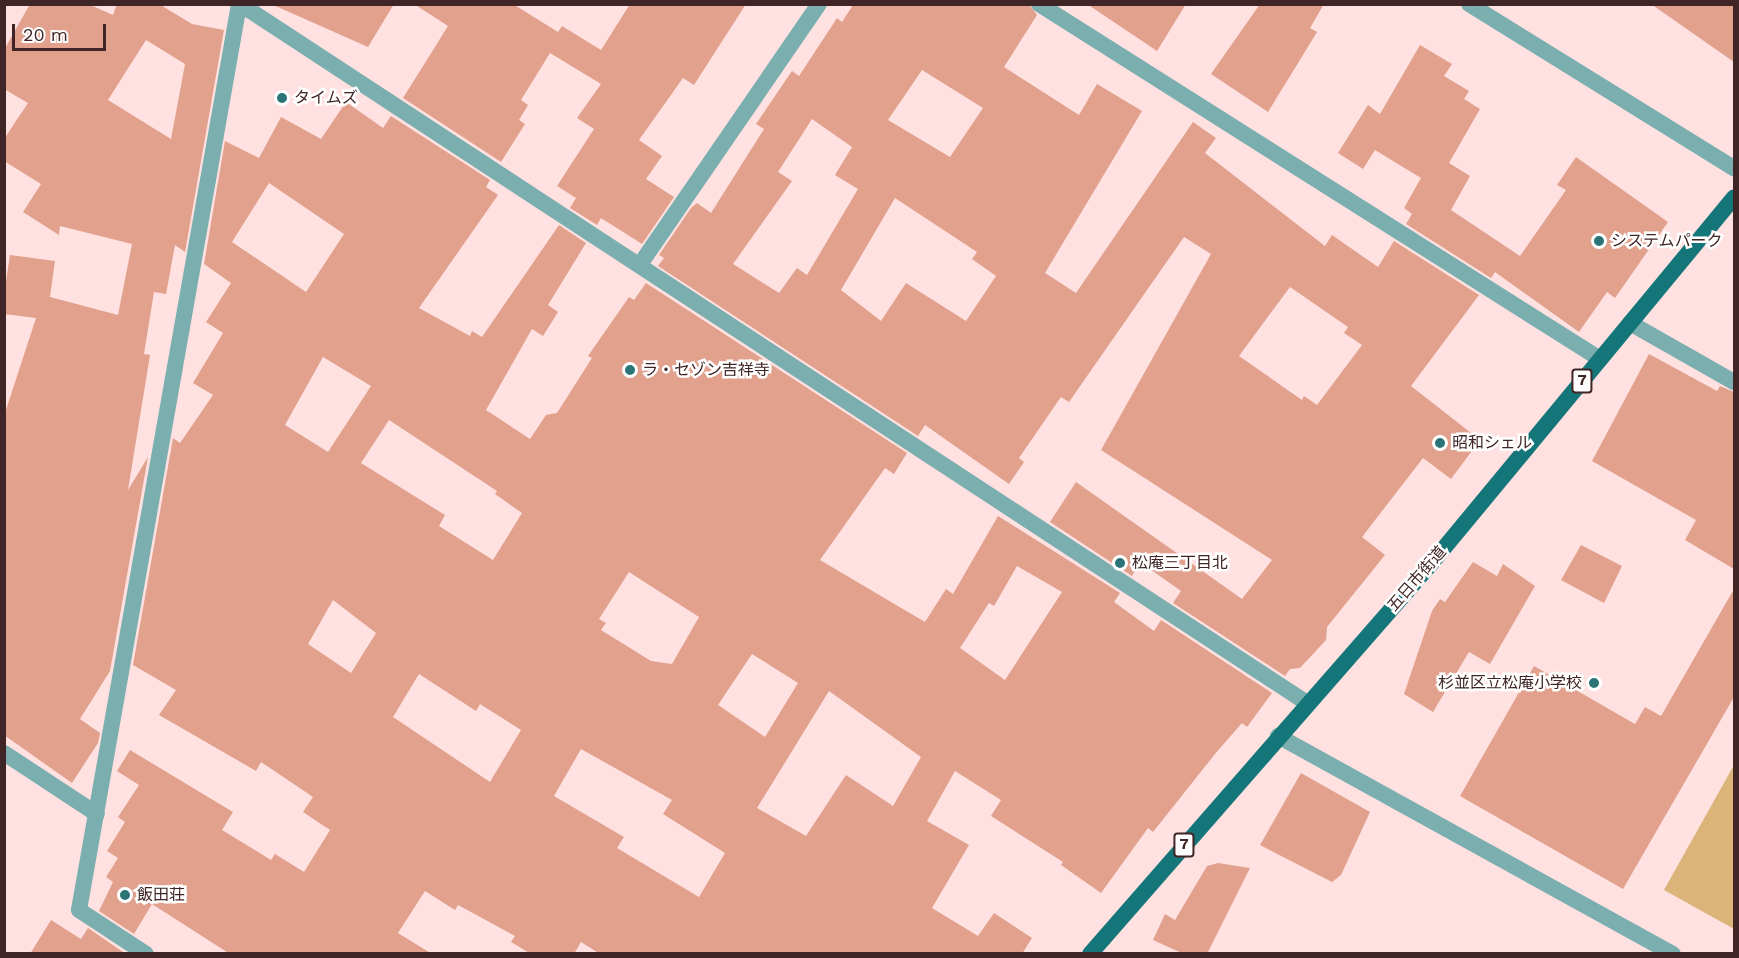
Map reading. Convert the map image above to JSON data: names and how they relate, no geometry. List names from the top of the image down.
{
  "streets": {
    "main road": ["7", "五日市街道"]
  },
  "places": [
    "タイムズ",
    "システムパーク",
    "ラ・セゾン吉祥寺",
    "昭和シェル",
    "松庵三丁目北",
    "杉並区立松庵小学校",
    "飯田荘"
  ],
  "scale_bar": "20 m"
}
